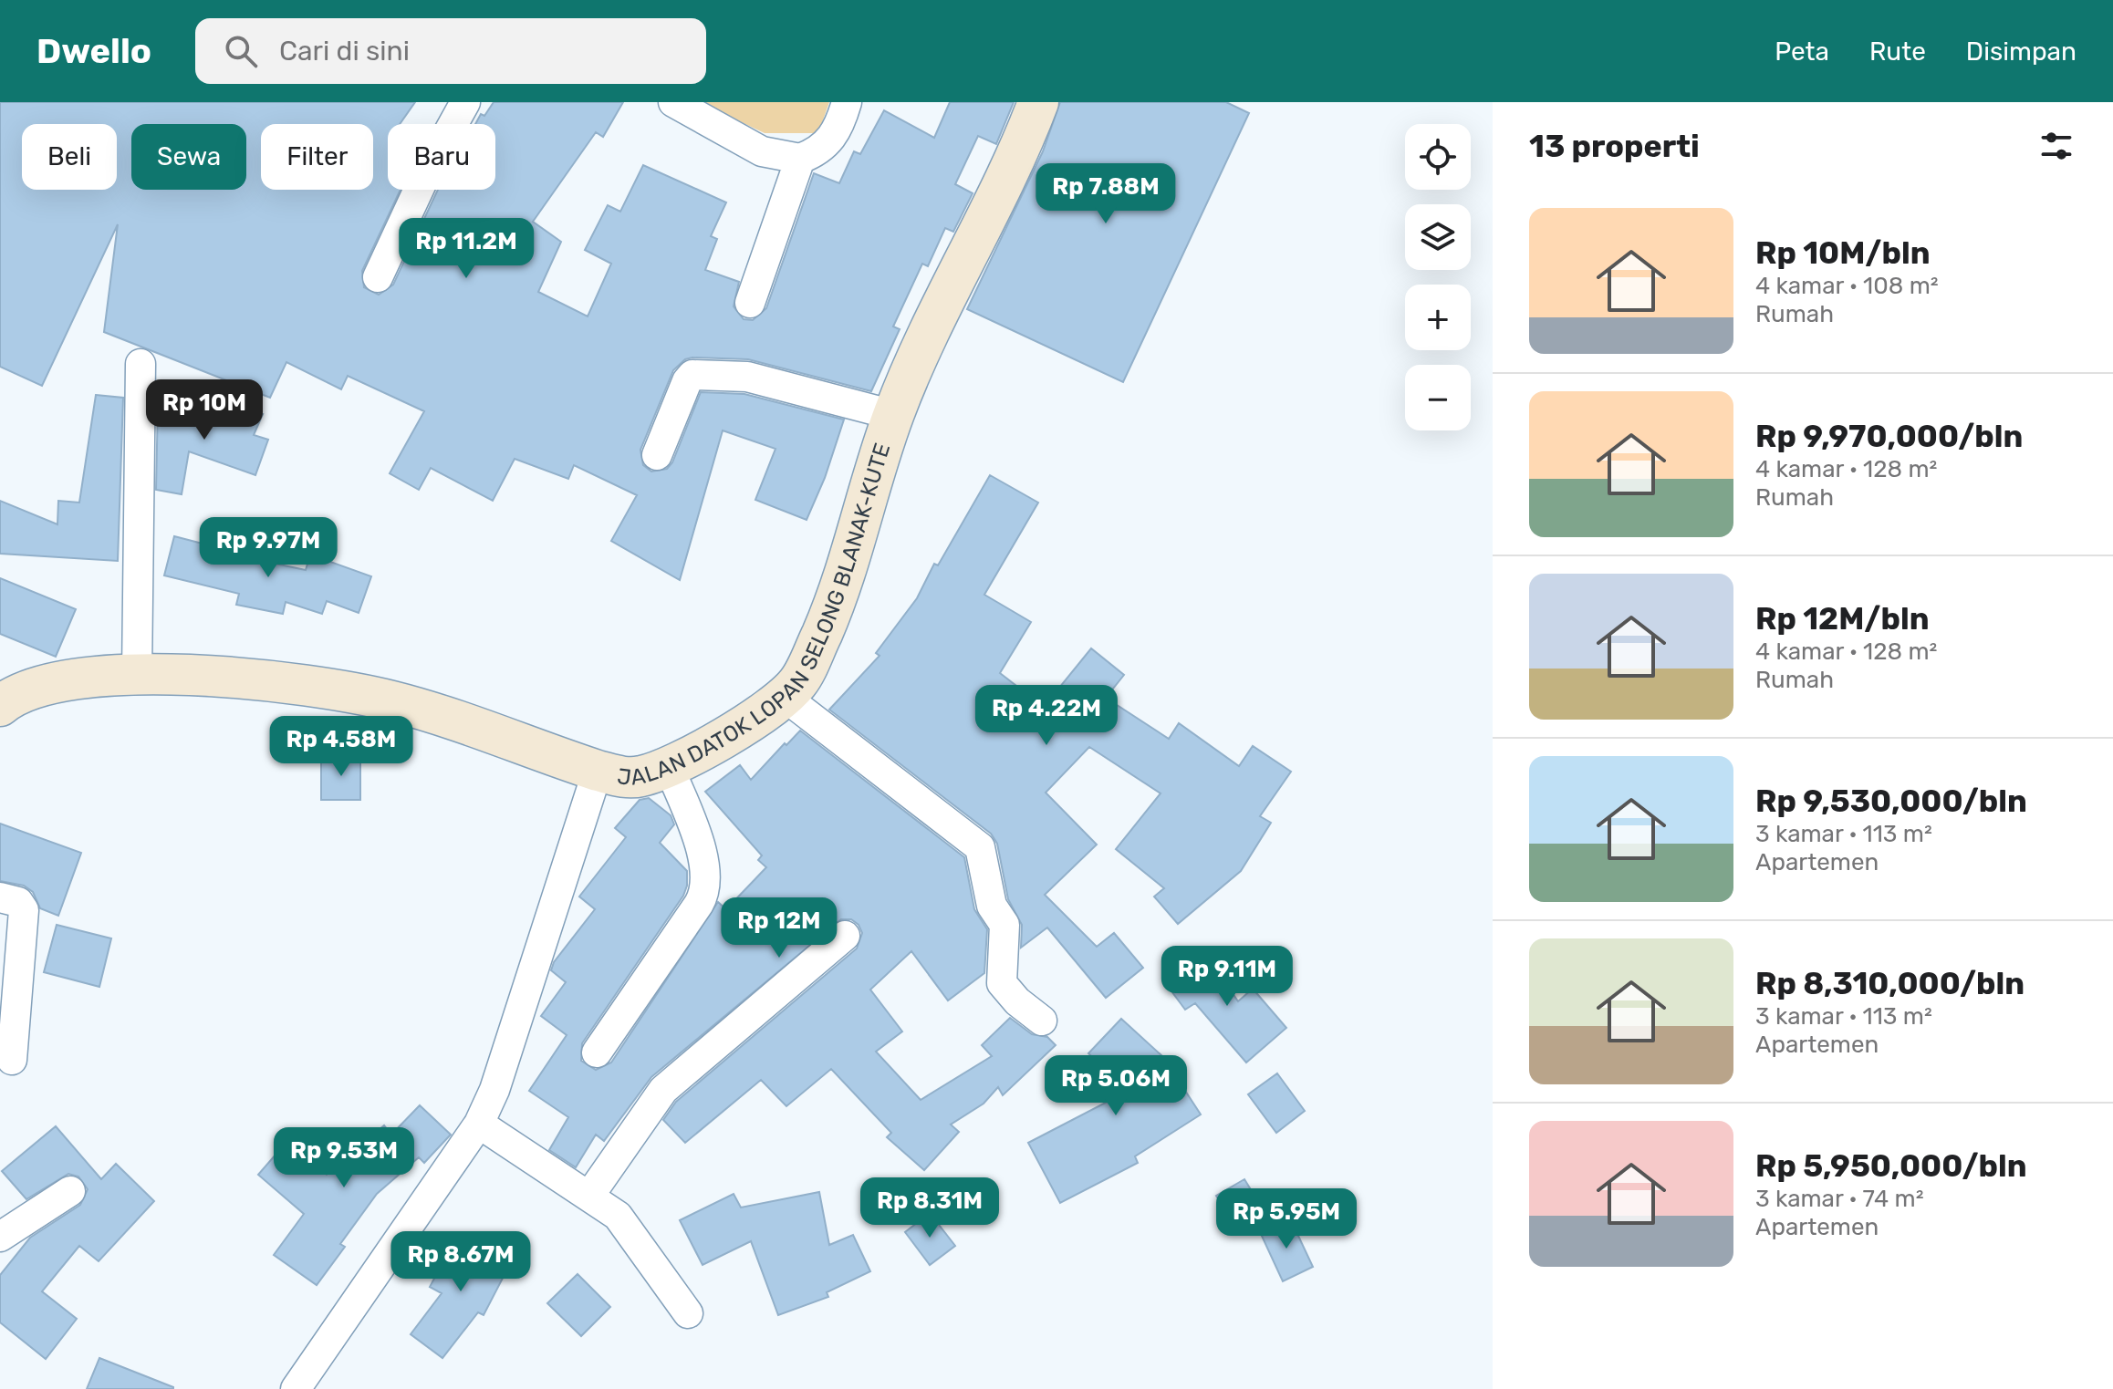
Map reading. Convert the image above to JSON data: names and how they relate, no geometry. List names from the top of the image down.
{
  "streets": {
    "street": ["JALAN DATOK LOPAN SELONG BLANAK-KUTE"]
  },
  "page": {
    "header": "Dwello",
    "search": "Cari di sini",
    "nav": ["Peta", "Rute", "Disimpan"],
    "heading": "13 properti",
    "map_buttons": ["+", "−"],
    "chip": [
      "Beli",
      "Sewa",
      "Filter",
      "Baru"
    ],
    "price": [
      "Rp 7.88M",
      "Rp 11.2M",
      "Rp 10M",
      "Rp 9.97M",
      "Rp 4.22M",
      "Rp 4.58M",
      "Rp 12M",
      "Rp 9.11M",
      "Rp 5.06M",
      "Rp 9.53M",
      "Rp 8.31M",
      "Rp 5.95M",
      "Rp 8.67M"
    ],
    "list": [
      {
        "name": "Rp 10M/bln",
        "note": "4 kamar · 108 m² · Rumah"
      },
      {
        "name": "Rp 9,970,000/bln",
        "note": "4 kamar · 128 m² · Rumah"
      },
      {
        "name": "Rp 12M/bln",
        "note": "4 kamar · 128 m² · Rumah"
      },
      {
        "name": "Rp 9,530,000/bln",
        "note": "3 kamar · 113 m² · Apartemen"
      },
      {
        "name": "Rp 8,310,000/bln",
        "note": "3 kamar · 113 m² · Apartemen"
      },
      {
        "name": "Rp 5,950,000/bln",
        "note": "3 kamar · 74 m² · Apartemen"
      }
    ]
  }
}
